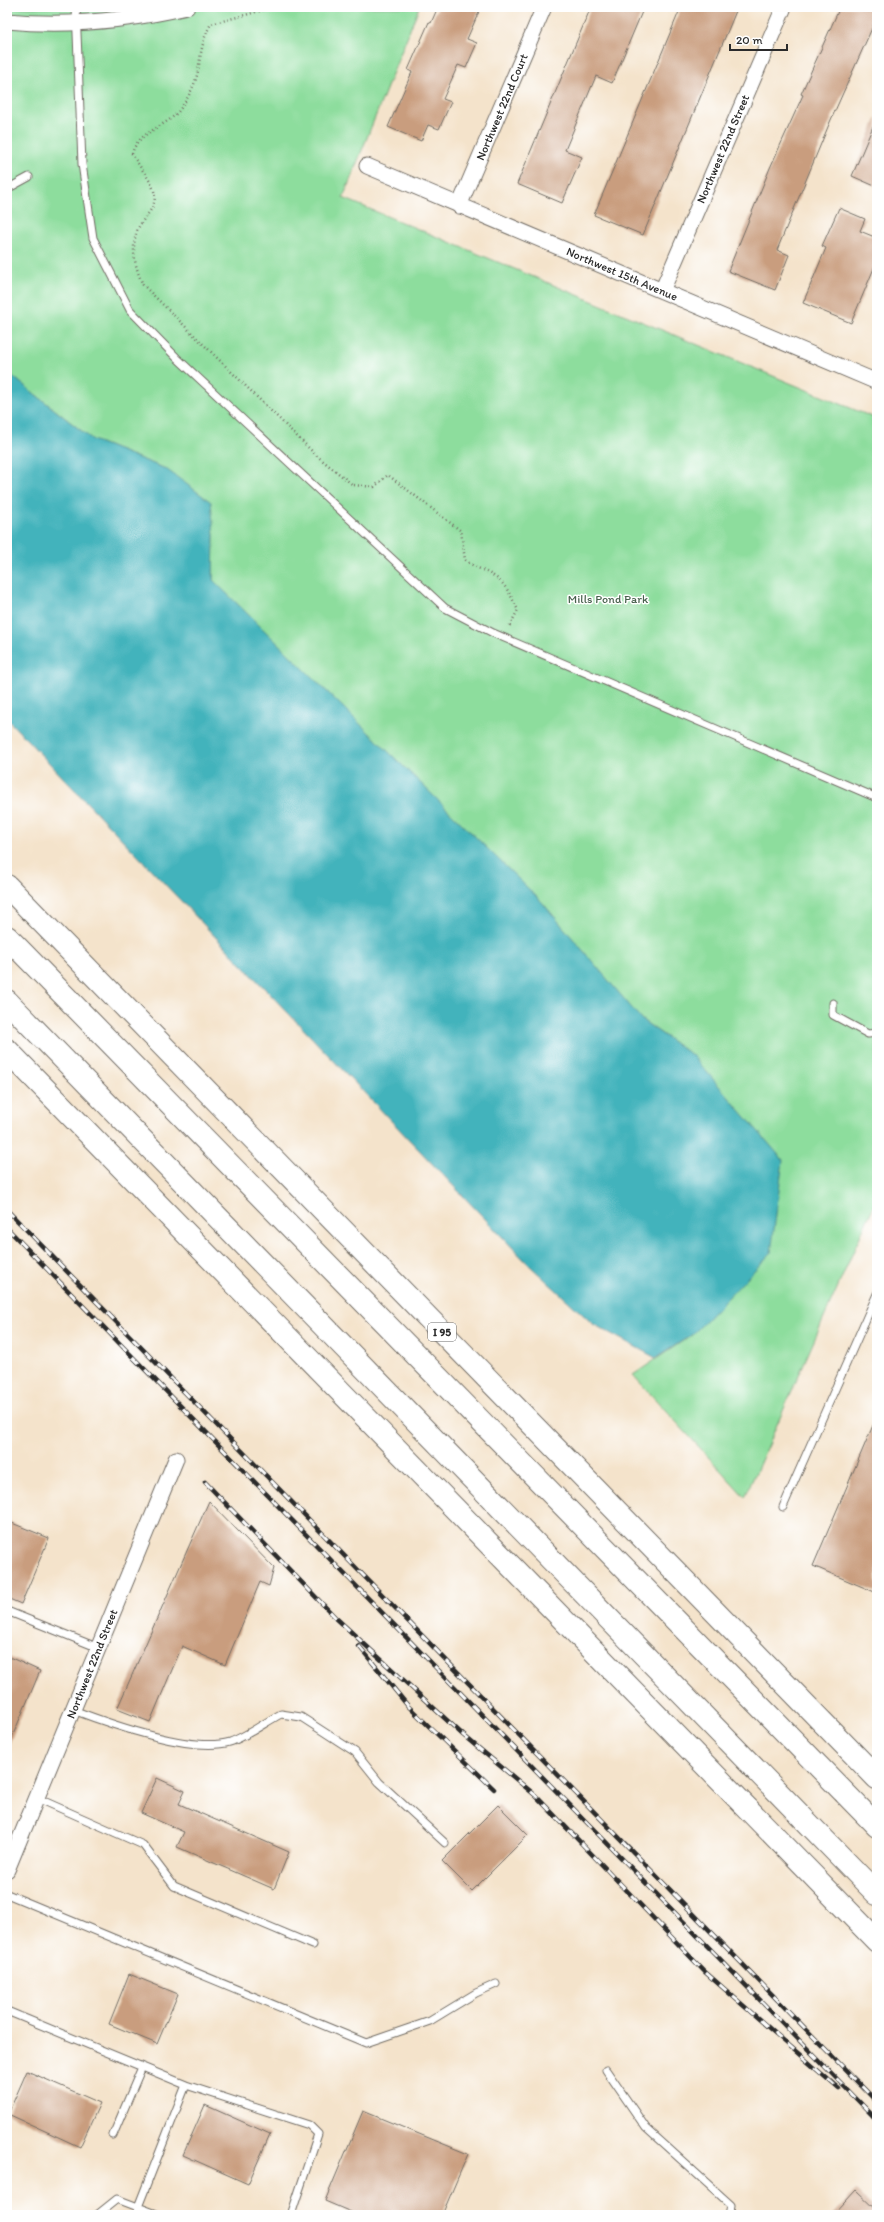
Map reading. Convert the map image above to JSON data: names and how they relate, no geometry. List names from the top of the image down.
{
  "streets": {
    "highway": ["I 95"],
    "street": ["Northwest 22nd Court", "Northwest 22nd Street", "Northwest 15th Avenue"]
  },
  "crossings": [
    ["Northwest 22nd Court", "Northwest 15th Avenue"],
    ["Northwest 22nd Street", "Northwest 15th Avenue"]
  ],
  "parks": ["Mills Pond Park"],
  "scale_bar": "20 m"
}
